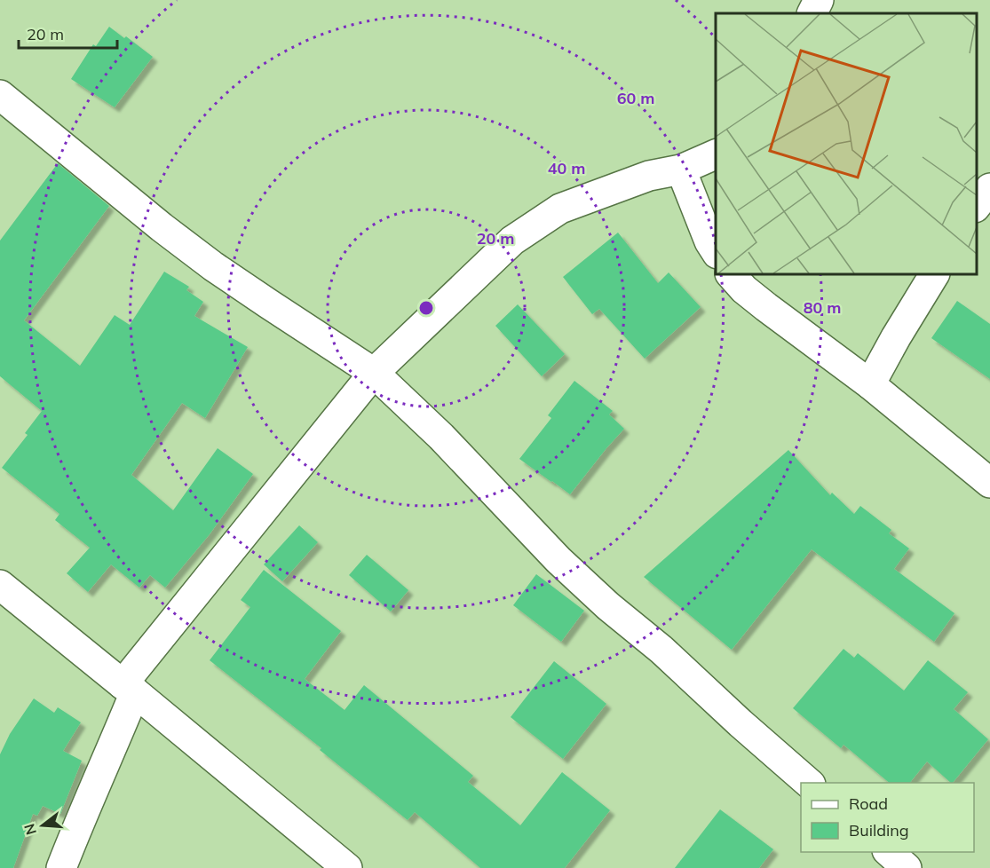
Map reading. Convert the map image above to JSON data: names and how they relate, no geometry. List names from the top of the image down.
{
  "legend": ["Road", "Building"],
  "scale_bar": "20 m",
  "north": "left",
  "rings": [
    "60 m",
    "40 m",
    "20 m",
    "80 m"
  ]
}
